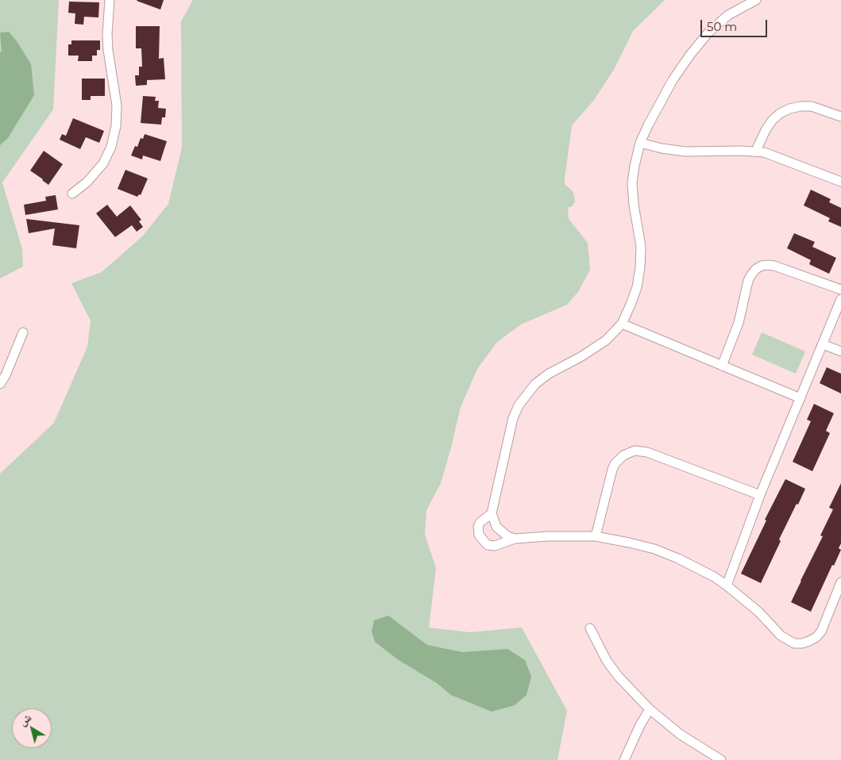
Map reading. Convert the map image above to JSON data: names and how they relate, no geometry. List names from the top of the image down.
{
  "scale_bar": "50 m",
  "north": "top left"
}
